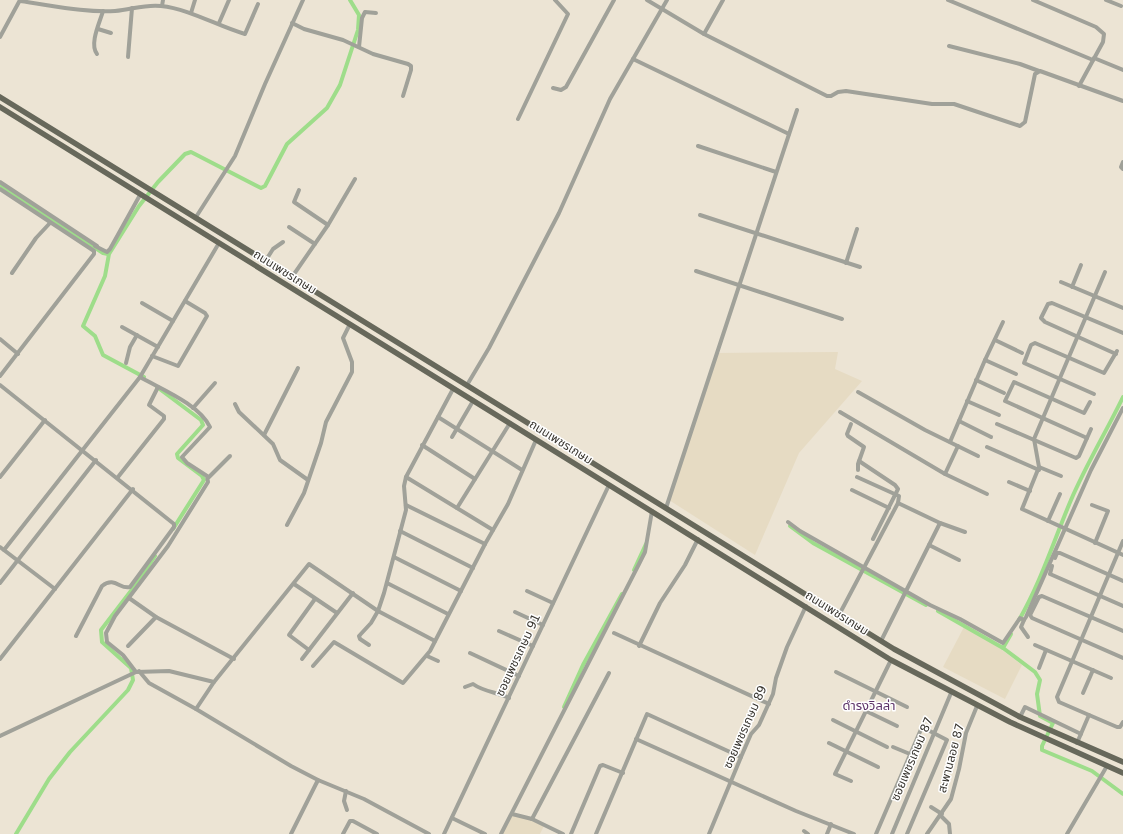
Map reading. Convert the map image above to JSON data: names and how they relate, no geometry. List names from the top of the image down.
{
  "streets": {
    "main road": ["ถนนเพชรเกษม"],
    "street": [
      "ซอยเพชรเกษม 91",
      "ซอยเพชรเกษม 89",
      "สะพานลอย 87",
      "ซอยเพชรเกษม 87"
    ]
  },
  "crossings": [
    ["ถนนเพชรเกษม", "ซอยเพชรเกษม 91"],
    ["ถนนเพชรเกษม", "ซอยเพชรเกษม 89"],
    ["ถนนเพชรเกษม", "สะพานลอย 87"],
    ["ถนนเพชรเกษม", "ซอยเพชรเกษม 87"]
  ],
  "districts": ["ดำรงวิลล่า"]
}
